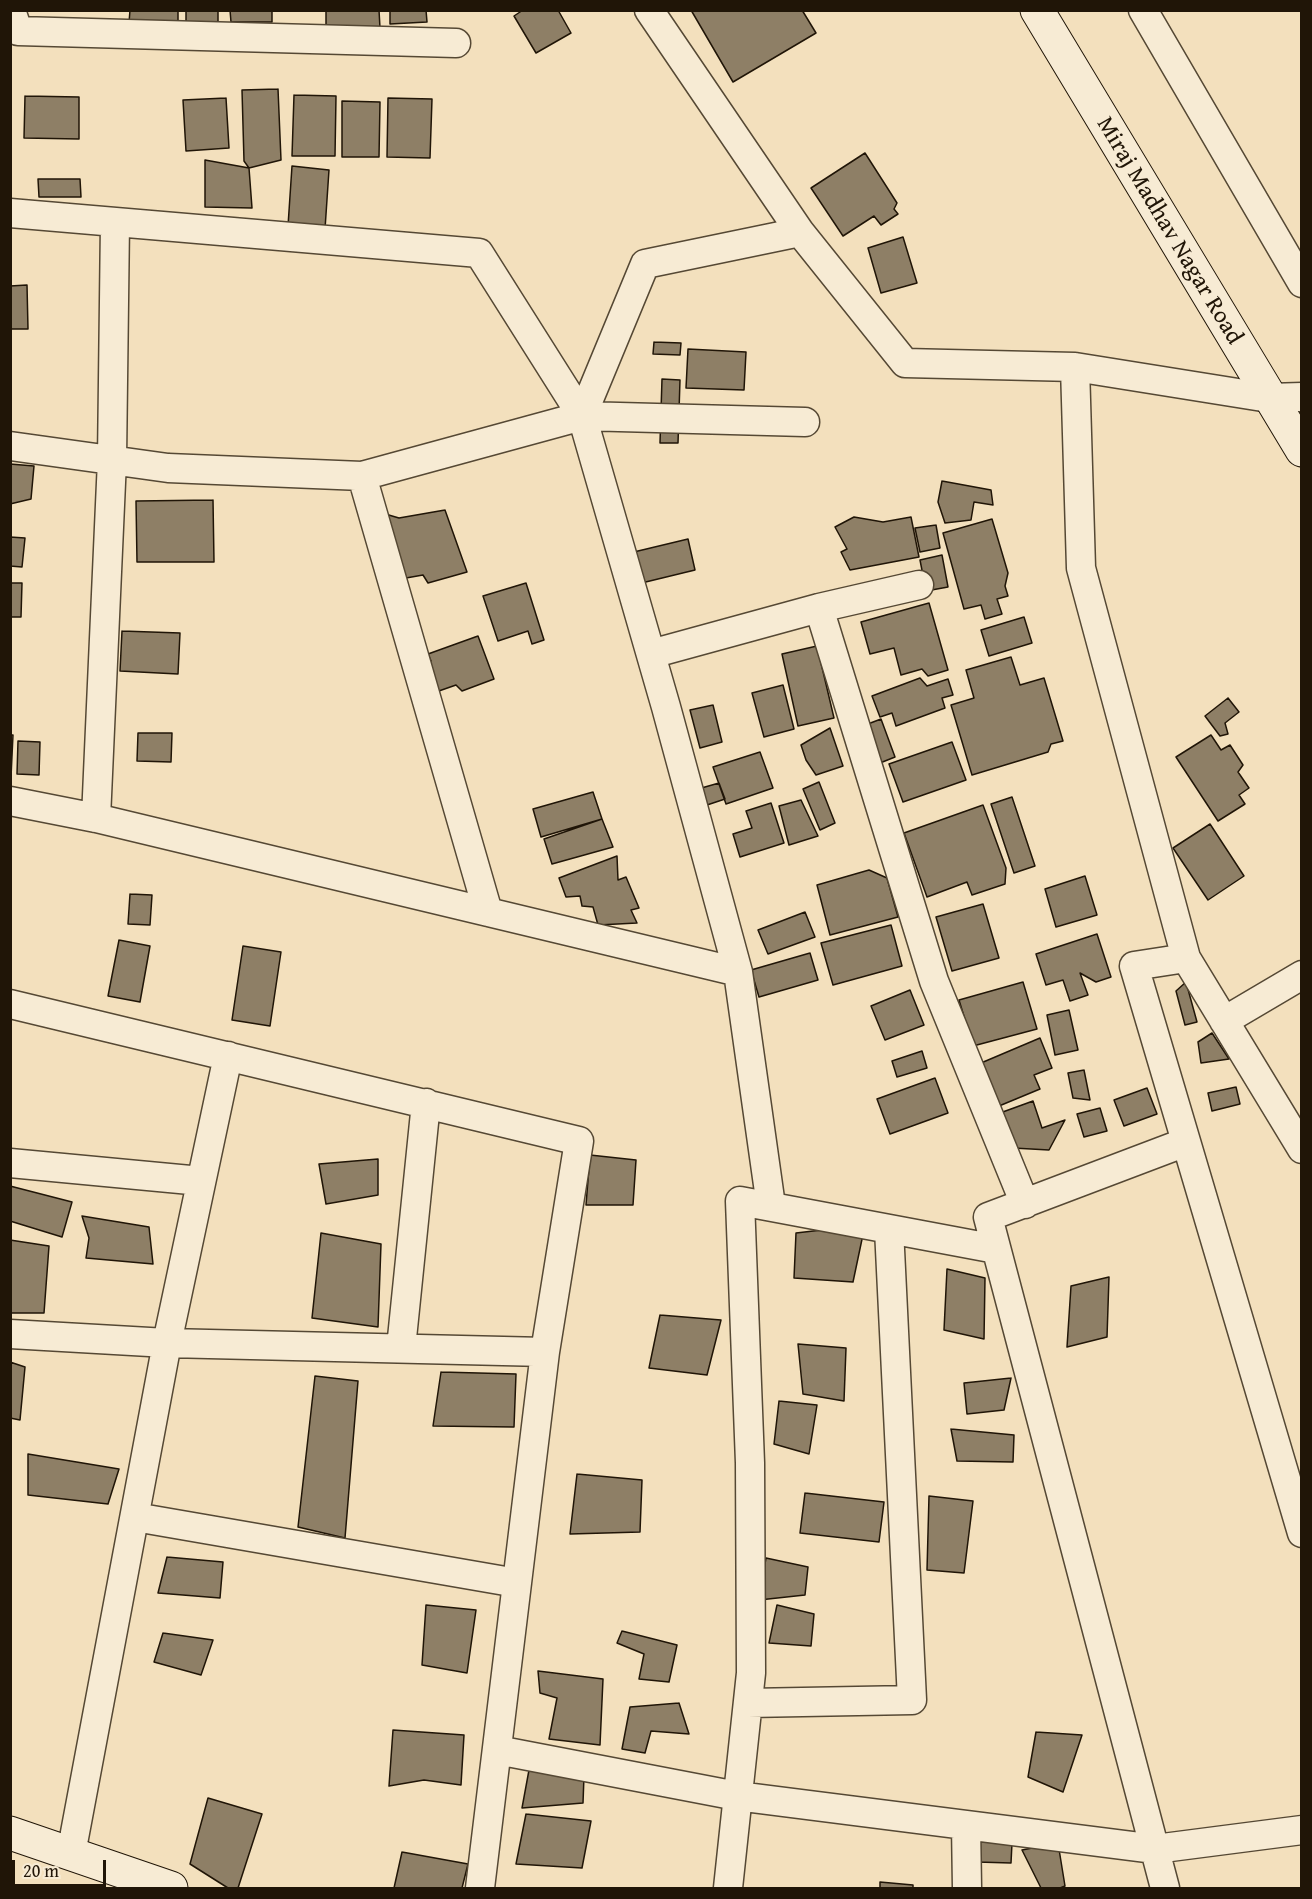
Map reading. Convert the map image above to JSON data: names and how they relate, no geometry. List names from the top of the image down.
{
  "streets": {
    "street": ["Miraj Madhav Nagar Road"]
  },
  "scale_bar": "20 m"
}
